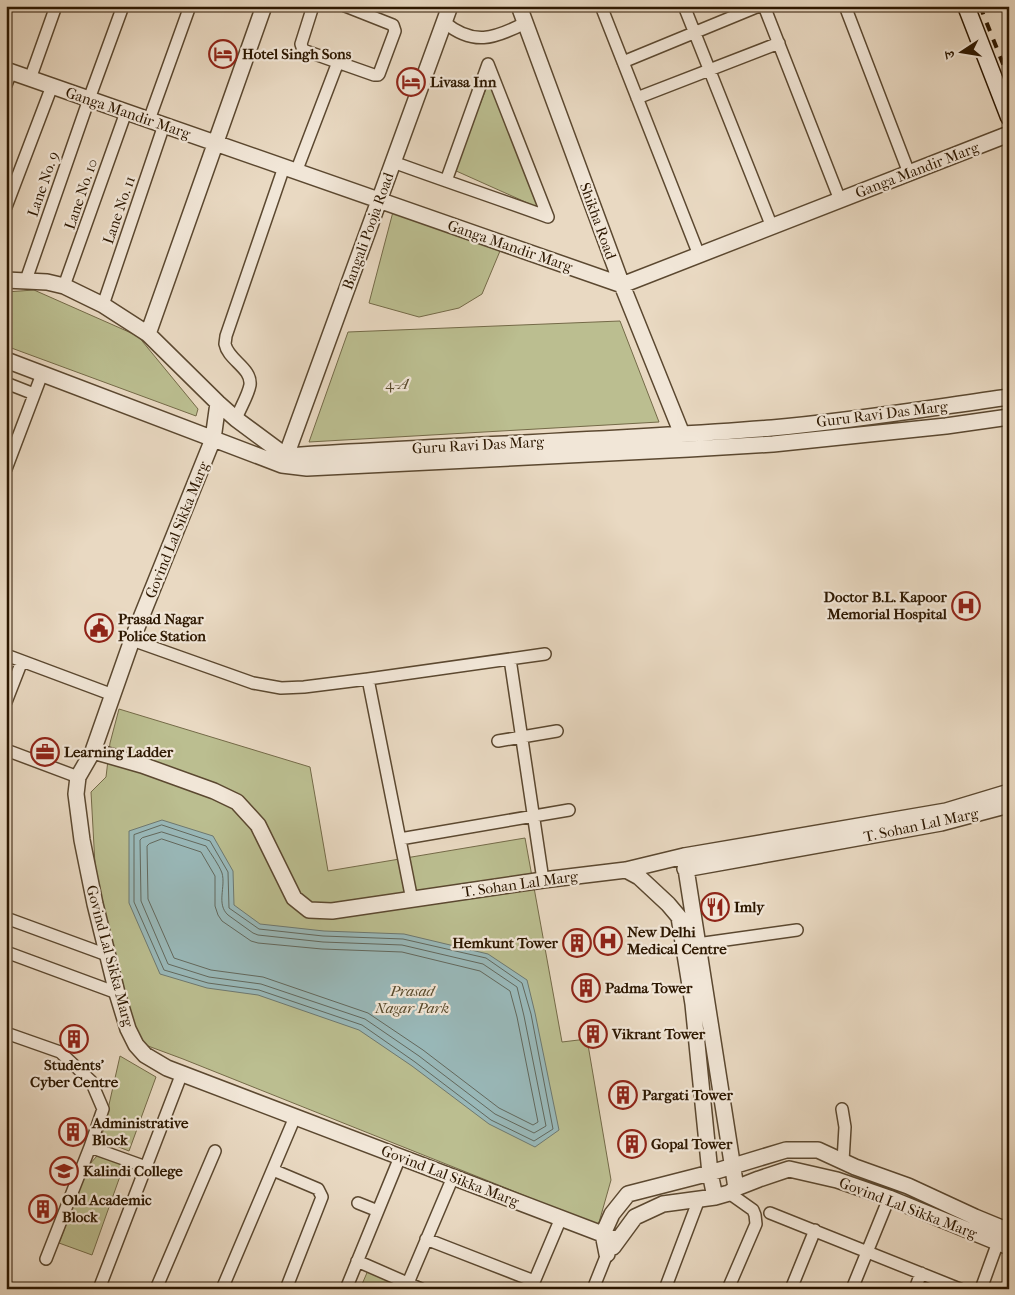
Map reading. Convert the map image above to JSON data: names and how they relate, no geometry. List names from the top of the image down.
{
  "streets": {
    "street": [
      "Ganga Mandir Marg",
      "Lane No. 9",
      "Lane No. 10",
      "Lane No. 11",
      "Shikha Road",
      "Bangali Pooja Road",
      "Guru Ravi Das Marg",
      "Govind Lal Sikka Marg",
      "T. Sohan Lal Marg"
    ]
  },
  "crossings": [
    ["Ganga Mandir Marg", "Lane No. 9"],
    ["Ganga Mandir Marg", "Lane No. 10"],
    ["Ganga Mandir Marg", "Lane No. 11"],
    ["Ganga Mandir Marg", "Shikha Road"],
    ["Ganga Mandir Marg", "Bangali Pooja Road"],
    ["Lane No. 9", "Guru Ravi Das Marg"],
    ["Lane No. 10", "Guru Ravi Das Marg"],
    ["Lane No. 11", "Guru Ravi Das Marg"],
    ["Shikha Road", "Guru Ravi Das Marg"],
    ["Bangali Pooja Road", "Guru Ravi Das Marg"],
    ["Guru Ravi Das Marg", "Govind Lal Sikka Marg"],
    ["Govind Lal Sikka Marg", "T. Sohan Lal Marg"]
  ],
  "parks": ["4-A", "Prasad Nagar Park"],
  "places": {
    "hotel": ["Hotel Singh Sons", "Livasa Inn"],
    "hospital": ["Doctor B.L. Kapoor Memorial Hospital", "New Delhi Medical Centre"],
    "public building": ["Prasad Nagar Police Station"],
    "office": ["Learning Ladder"],
    "restaurant": ["Imly"],
    "building": [
      "Hemkunt Tower",
      "Padma Tower",
      "Vikrant Tower",
      "Students' Cyber Centre",
      "Pargati Tower",
      "Administrative Block",
      "Gopal Tower",
      "Old Academic Block"
    ],
    "school or university": ["Kalindi College"]
  },
  "north": "left"
}
